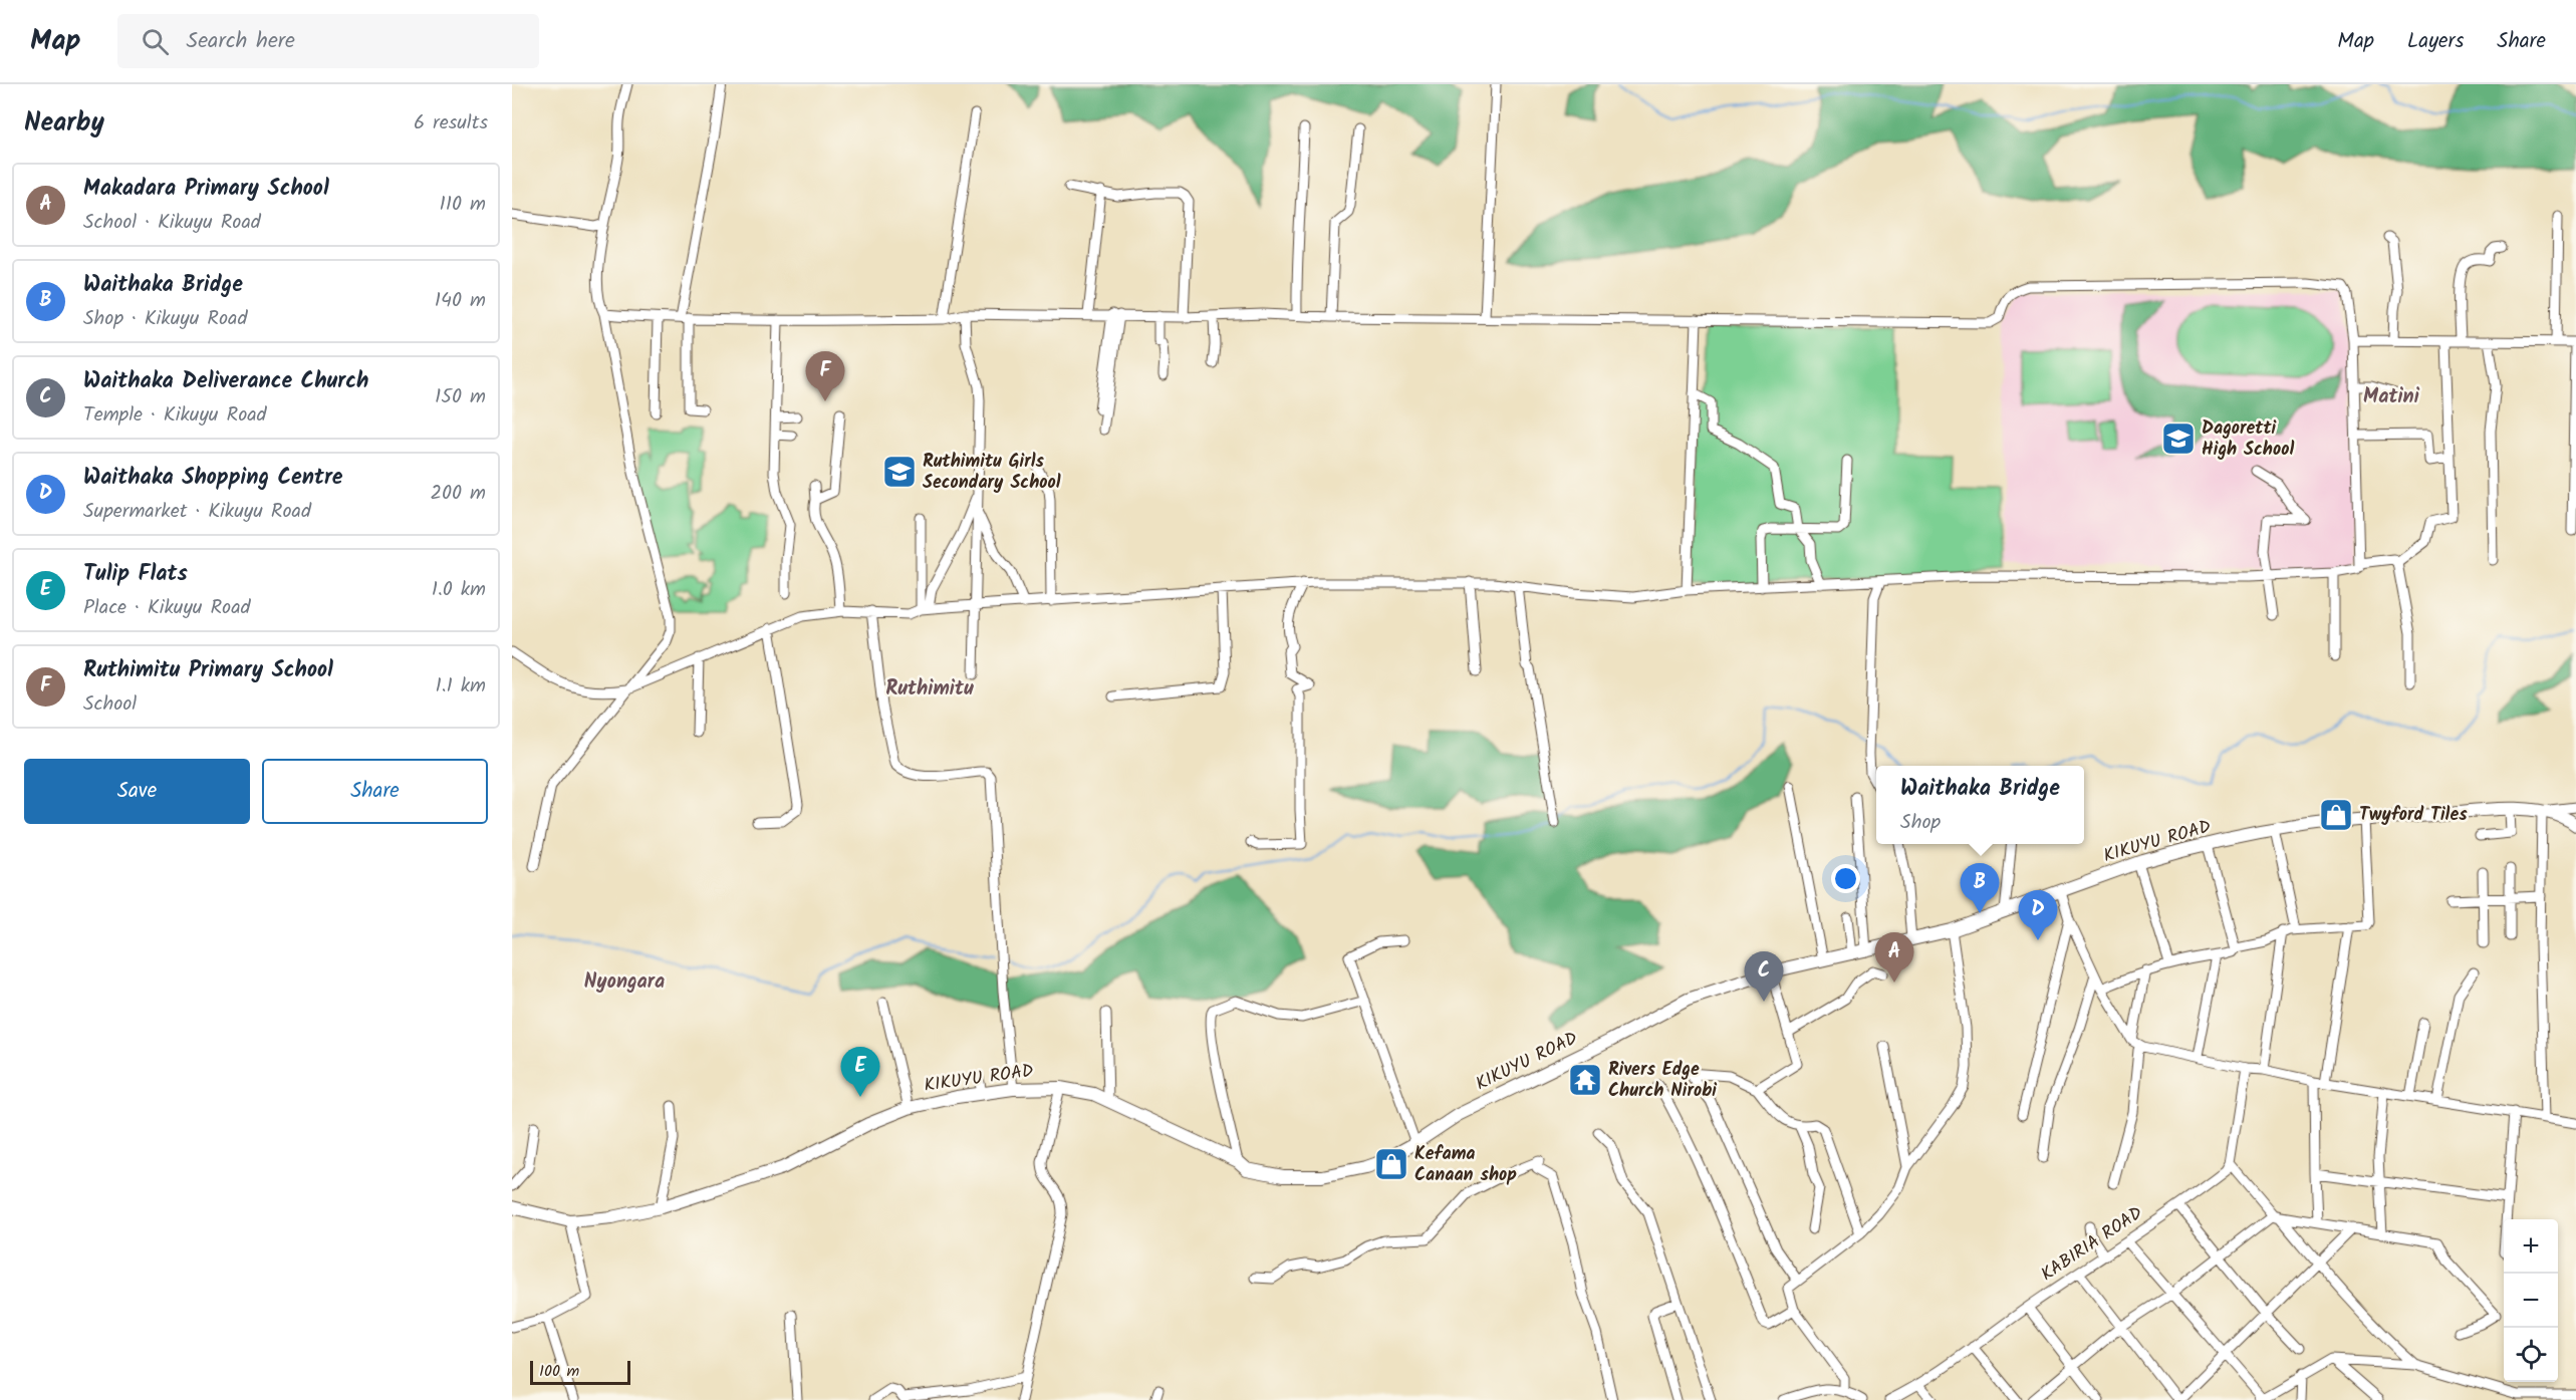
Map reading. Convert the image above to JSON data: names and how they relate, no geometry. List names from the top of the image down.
{
  "streets": {
    "main road": ["KIKUYU ROAD"],
    "street": ["KABIRIA ROAD"]
  },
  "districts": ["Matini", "Ruthimitu", "Nyongara"],
  "places": {
    "school or university": ["Dagoretti High School", "Ruthimitu Girls Secondary School"],
    "shop": ["Twyford Tiles", "Kefama Canaan shop"],
    "temple": ["Rivers Edge Church Nirobi"]
  },
  "scale_bar": "100 m",
  "page": {
    "header": "Map",
    "search": "Search here",
    "nav": ["Map", "Layers", "Share"],
    "heading": ["Nearby", "6 results"],
    "list": [
      {
        "mark": "A",
        "name": "Makadara Primary School",
        "note": "School · Kikuyu Road",
        "value": "110 m"
      },
      {
        "mark": "B",
        "name": "Waithaka Bridge",
        "note": "Shop · Kikuyu Road",
        "value": "140 m"
      },
      {
        "mark": "C",
        "name": "Waithaka Deliverance Church",
        "note": "Temple · Kikuyu Road",
        "value": "150 m"
      },
      {
        "mark": "D",
        "name": "Waithaka Shopping Centre",
        "note": "Supermarket · Kikuyu Road",
        "value": "200 m"
      },
      {
        "mark": "E",
        "name": "Tulip Flats",
        "note": "Place · Kikuyu Road",
        "value": "1.0 km"
      },
      {
        "mark": "F",
        "name": "Ruthimitu Primary School",
        "note": "School",
        "value": "1.1 km"
      }
    ],
    "pins": [
      "F",
      "B",
      "D",
      "A",
      "C",
      "E"
    ],
    "buttons": ["Save", "Share"],
    "popup": ["Waithaka Bridge", "Shop"],
    "map_buttons": ["+", "−"],
    "scale": "100 m"
  }
}
